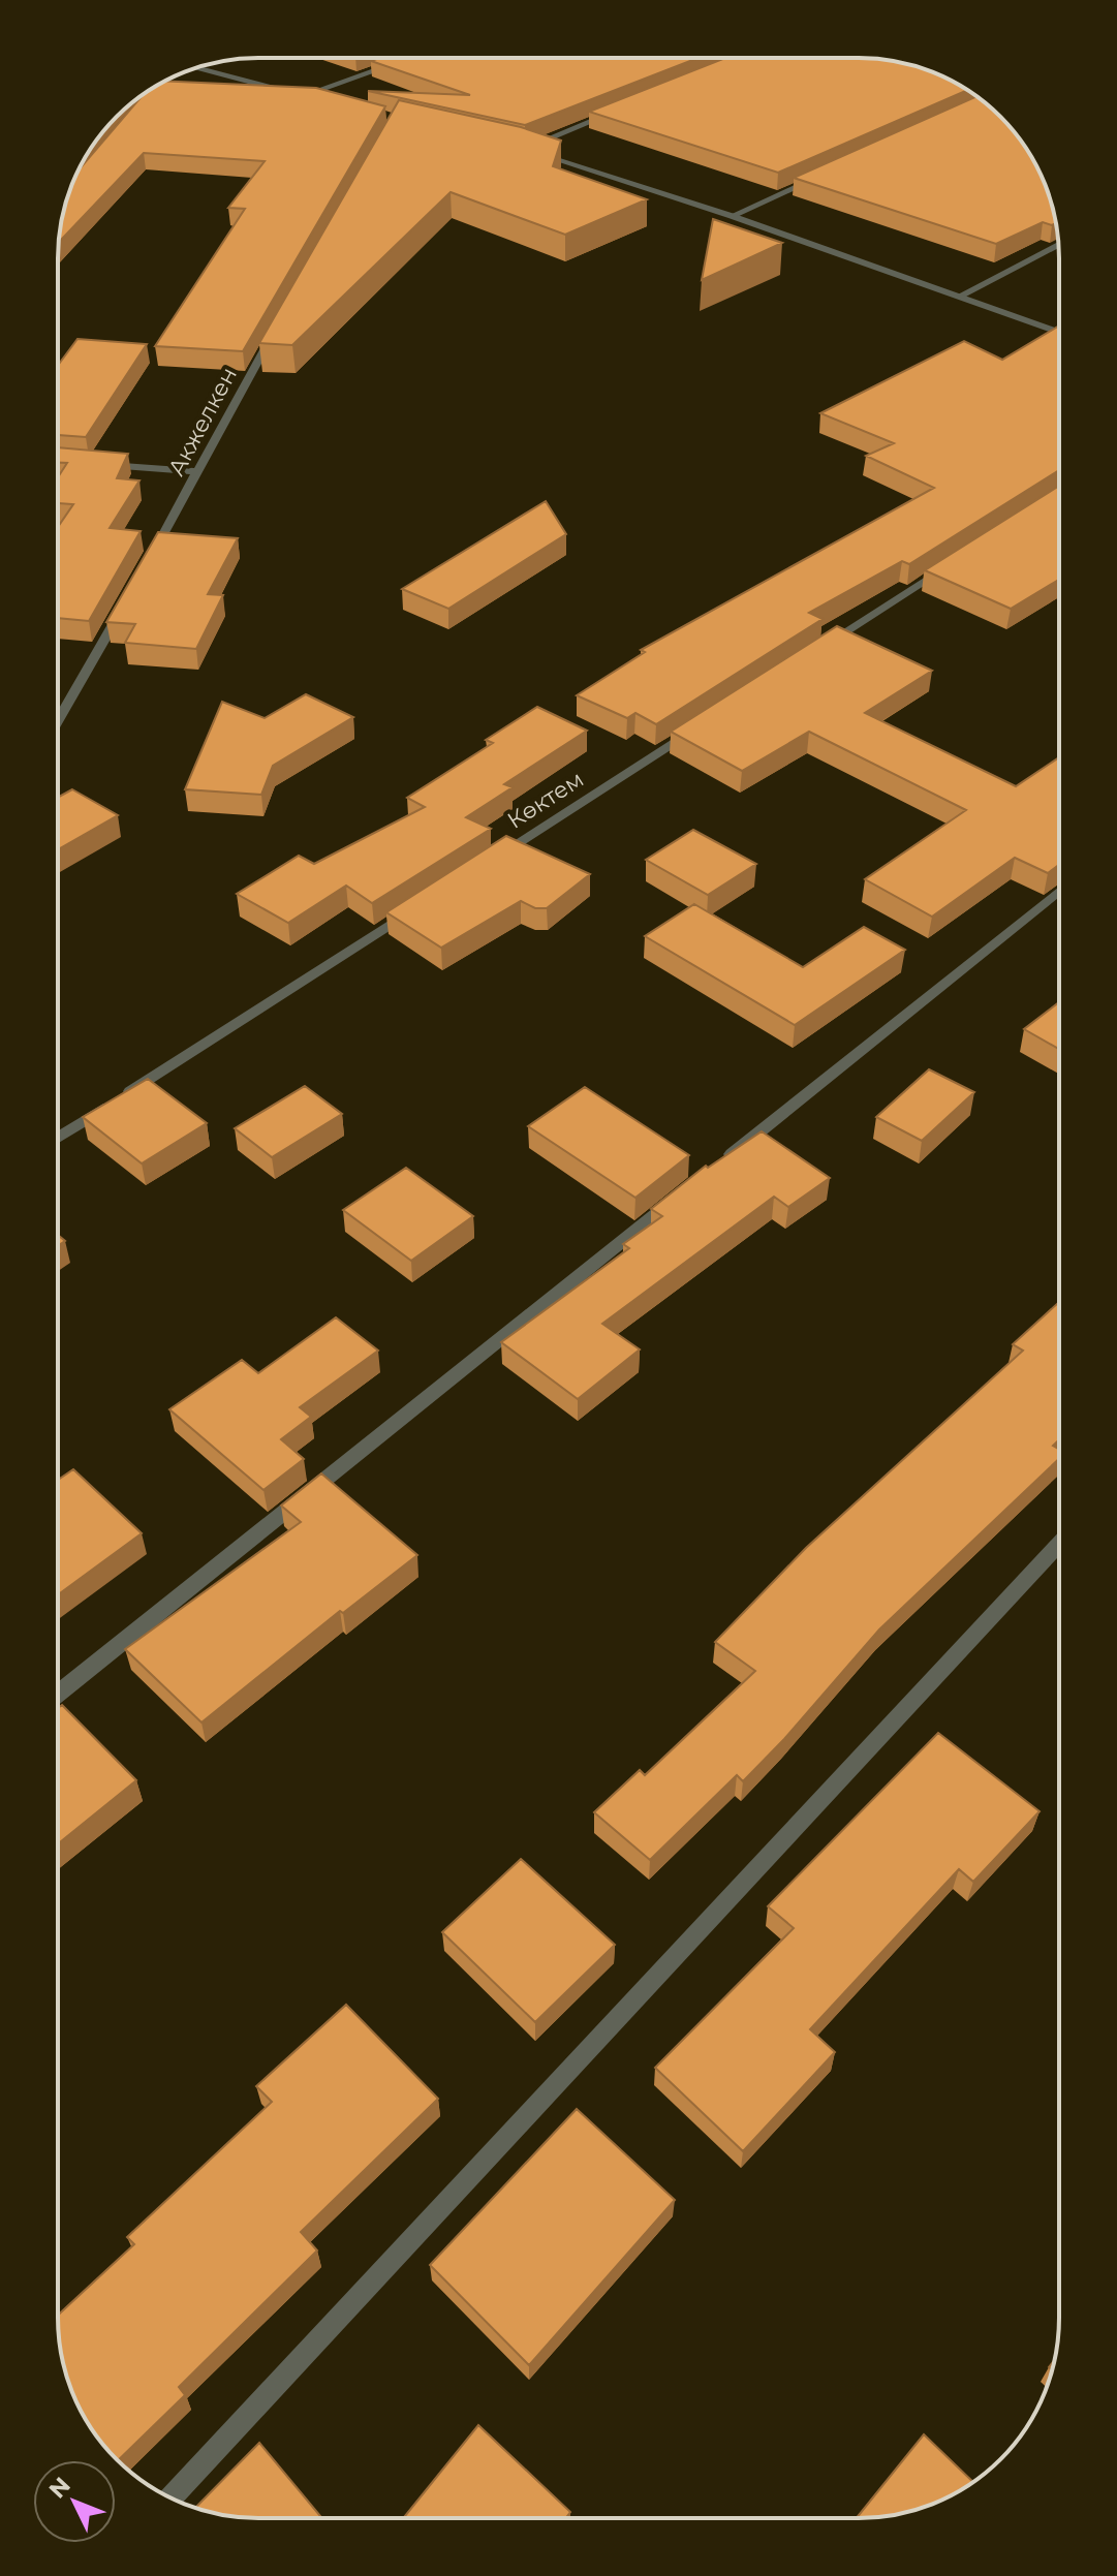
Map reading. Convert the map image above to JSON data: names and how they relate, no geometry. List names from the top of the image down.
{
  "streets": {
    "street": ["Акжелкен", "Көктем"]
  },
  "north": "top left"
}
